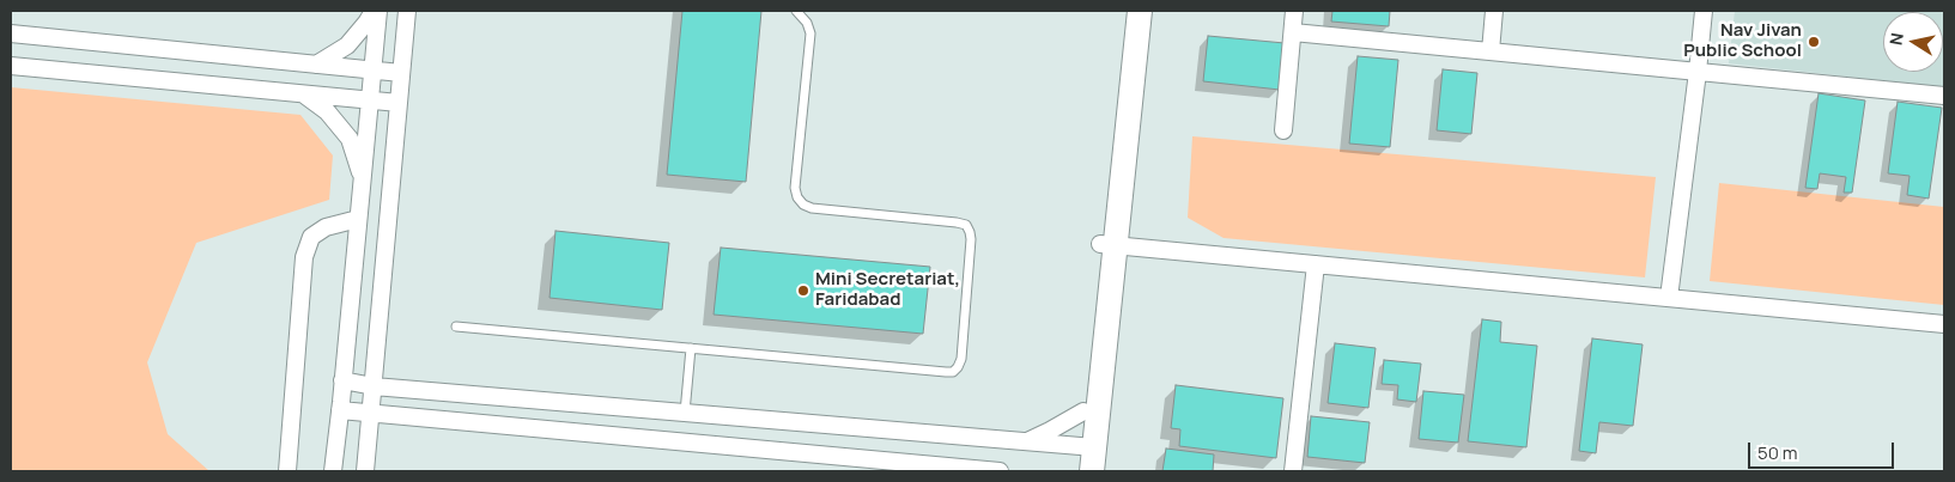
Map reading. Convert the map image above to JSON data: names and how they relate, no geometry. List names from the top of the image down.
{
  "places": ["Nav Jivan Public School", "Mini Secretariat, Faridabad"],
  "scale_bar": "50 m",
  "north": "left"
}
